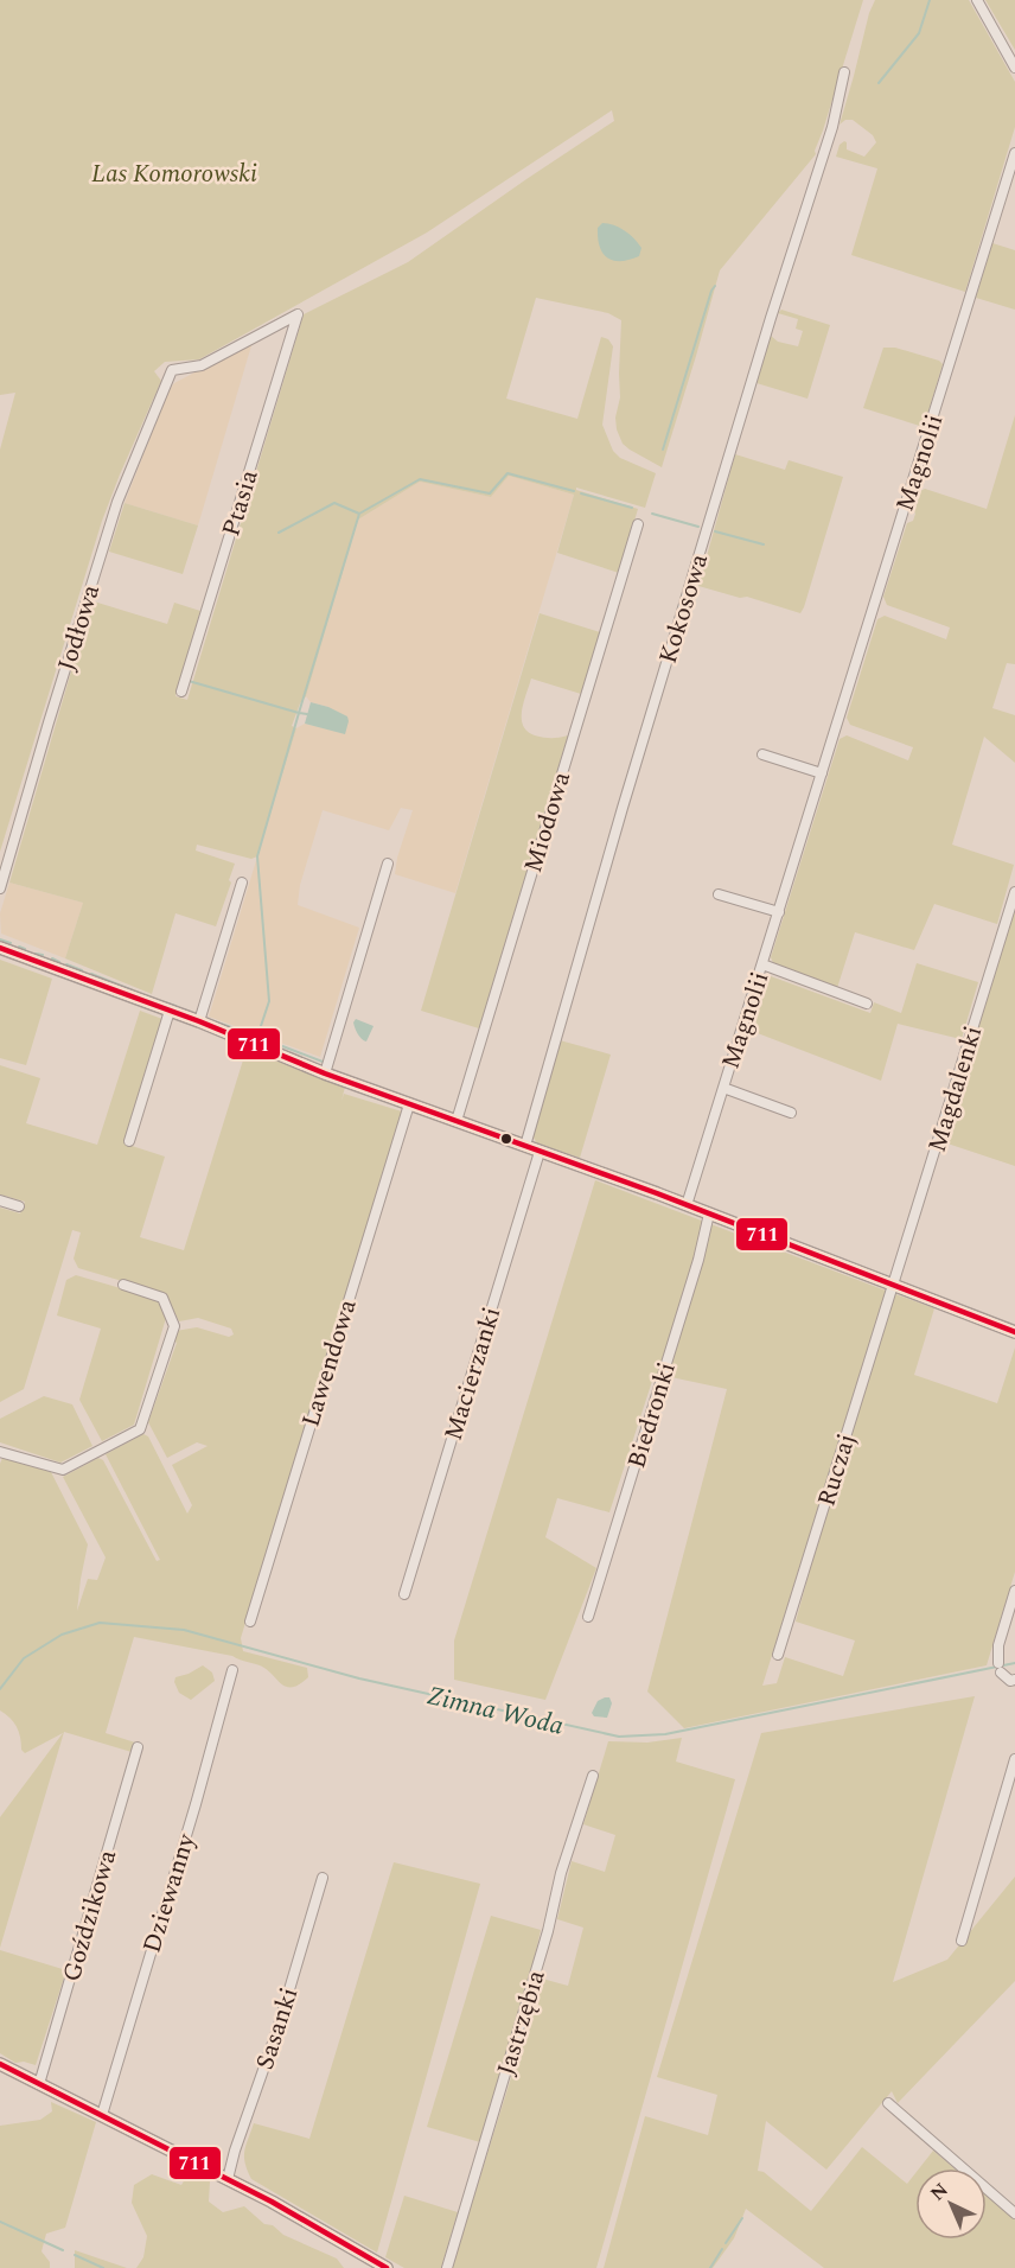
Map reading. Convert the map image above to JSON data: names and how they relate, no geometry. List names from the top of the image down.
{
  "streets": {
    "street": [
      "Magnolii",
      "Ptasia",
      "Kokosowa",
      "Jodłowa",
      "Miodowa",
      "Magdalenki",
      "Lawendowa",
      "Macierzanki",
      "Biedronki",
      "Ruczaj",
      "Dziewanny",
      "Goździkowa",
      "Jastrzębia",
      "Sasanki"
    ]
  },
  "crossings": [
    ["Ptasia", "Jodłowa"],
    ["Magdalenki", "Ruczaj"]
  ],
  "water": ["Zimna Woda"],
  "parks": ["Las Komorowski"],
  "lines": ["transit line 711"],
  "north": "top left"
}
